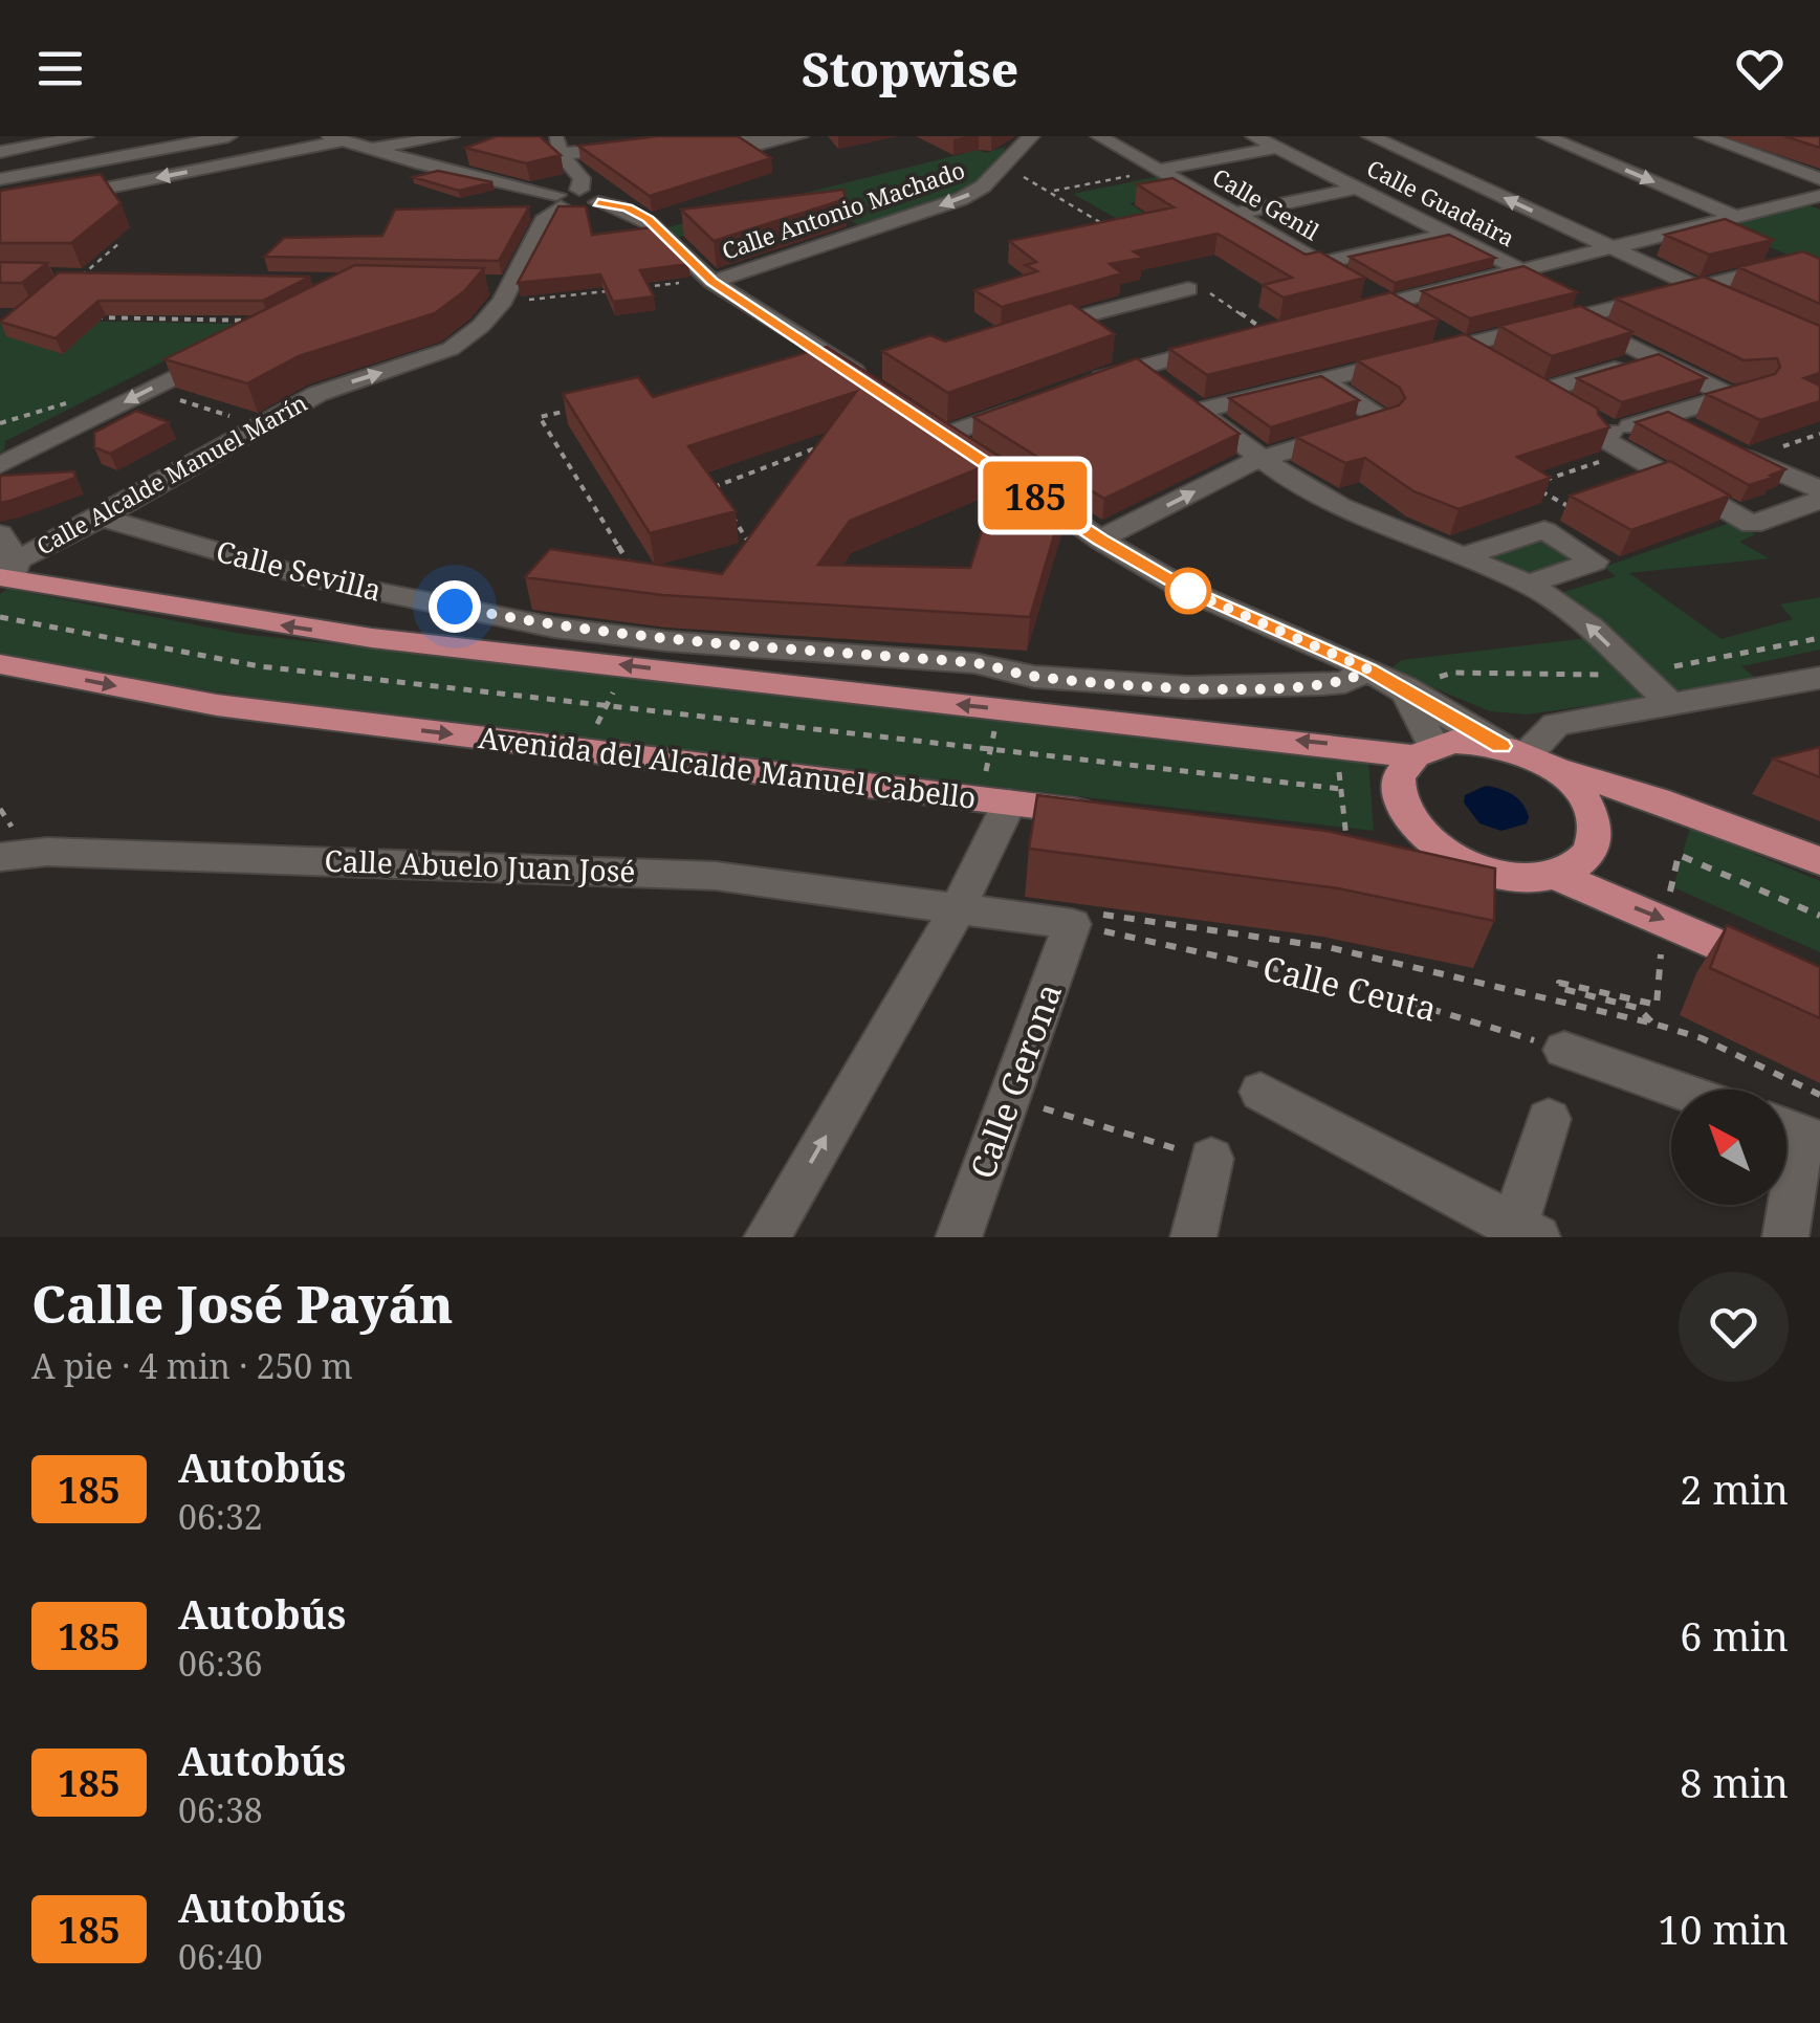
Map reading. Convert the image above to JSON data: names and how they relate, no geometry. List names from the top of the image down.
{
  "streets": {
    "main road": ["Avenida del Alcalde Manuel Cabello"],
    "street": [
      "Calle Guadaira",
      "Calle Genil",
      "Calle Antonio Machado",
      "Calle Alcalde Manuel Marín",
      "Calle Sevilla",
      "Calle Abuelo Juan José",
      "Calle Gerona"
    ],
    "path": ["Calle Ceuta"]
  },
  "crossings": [
    ["Calle Alcalde Manuel Marín", "Calle Sevilla"],
    ["Calle Ceuta", "Calle Gerona"]
  ],
  "lines": ["bus line 185"],
  "north": "top left",
  "page": {
    "header": "Stopwise",
    "on_map": "185",
    "heading": ["Calle José Payán", "A pie · 4 min · 250 m"],
    "list": [
      {
        "mark": "185",
        "name": "Autobús",
        "note": "06:32",
        "value": "2 min"
      },
      {
        "mark": "185",
        "name": "Autobús",
        "note": "06:36",
        "value": "6 min"
      },
      {
        "mark": "185",
        "name": "Autobús",
        "note": "06:38",
        "value": "8 min"
      },
      {
        "mark": "185",
        "name": "Autobús",
        "note": "06:40",
        "value": "10 min"
      }
    ]
  }
}
